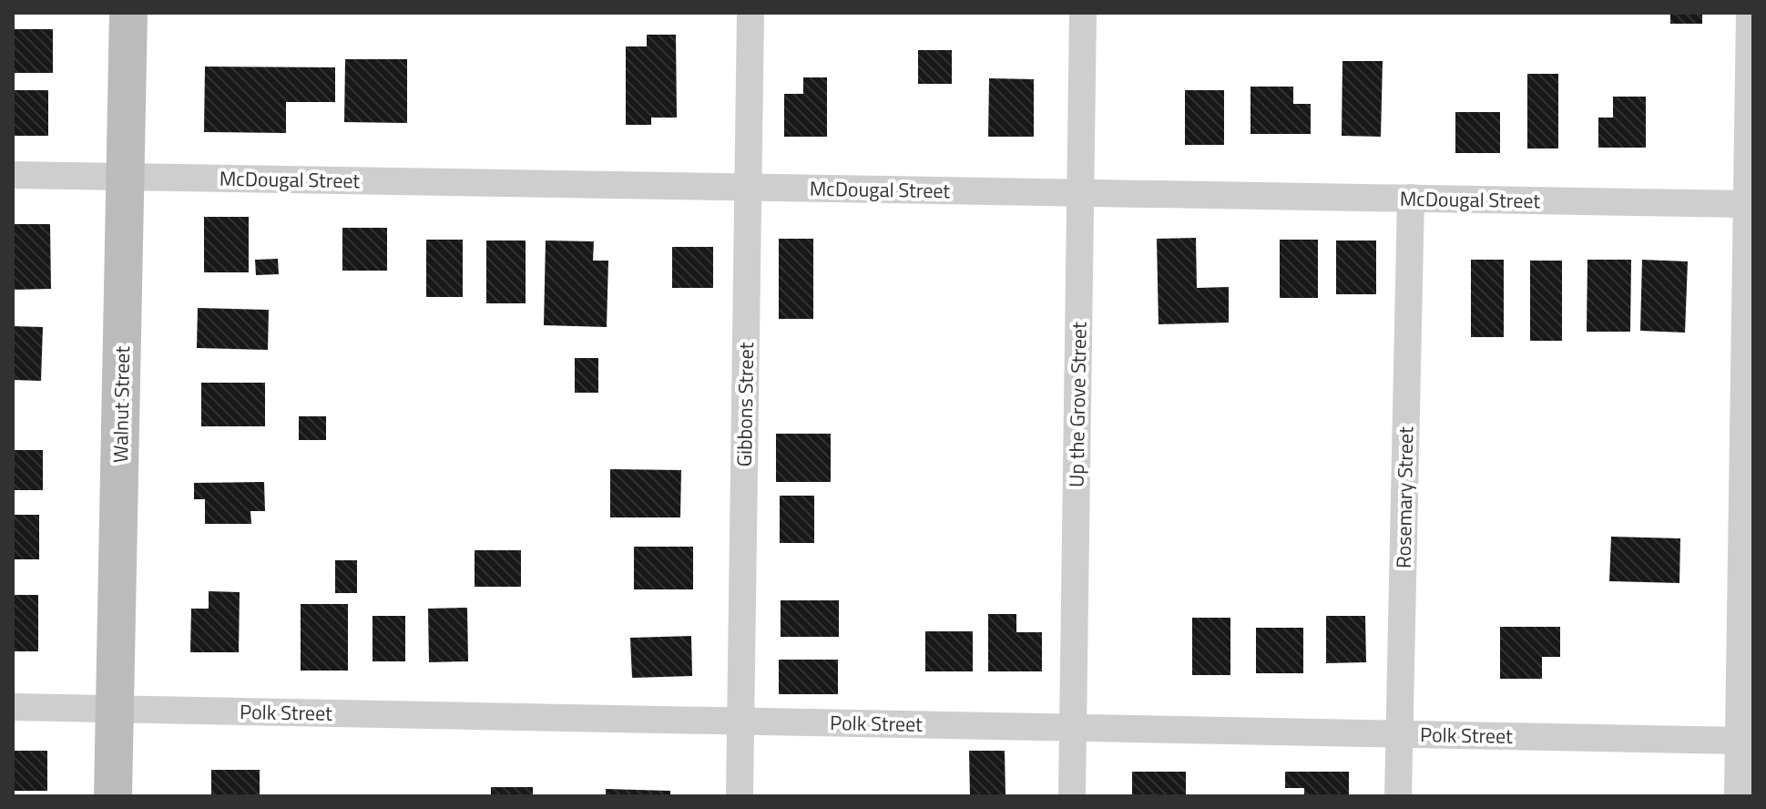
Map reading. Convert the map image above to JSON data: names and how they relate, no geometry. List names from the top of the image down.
{
  "streets": {
    "street": [
      "McDougal Street",
      "Walnut Street",
      "Gibbons Street",
      "Up the Grove Street",
      "Rosemary Street",
      "Polk Street"
    ]
  },
  "crossings": [
    ["McDougal Street", "Walnut Street"],
    ["McDougal Street", "Gibbons Street"],
    ["McDougal Street", "Up the Grove Street"],
    ["McDougal Street", "Rosemary Street"],
    ["Walnut Street", "Polk Street"],
    ["Gibbons Street", "Polk Street"],
    ["Up the Grove Street", "Polk Street"],
    ["Rosemary Street", "Polk Street"]
  ]
}
